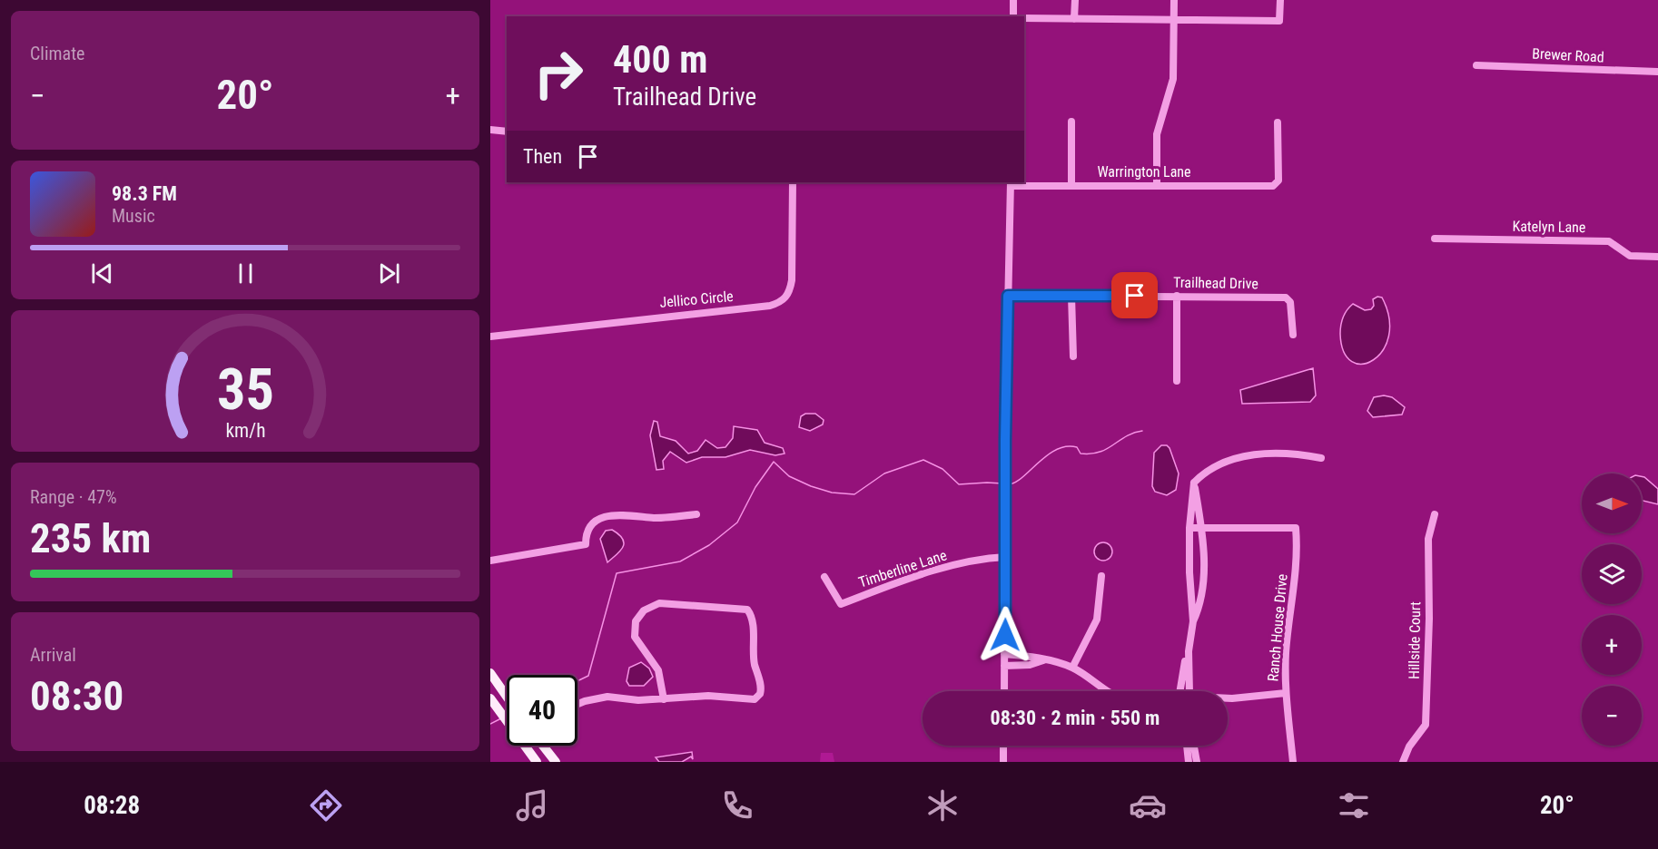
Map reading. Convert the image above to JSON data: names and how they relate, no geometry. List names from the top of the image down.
{
  "streets": {
    "street": [
      "Brewer Road",
      "Warrington Lane",
      "Katelyn Lane",
      "Trailhead Drive",
      "Jellico Circle",
      "Timberline Lane",
      "Ranch House Drive",
      "Hillside Court"
    ]
  },
  "north": "right",
  "page": {
    "tile": [
      "Climate",
      ["Range · 47%", "235 km"],
      ["Arrival", "08:30"]
    ],
    "turn": ["400 m", "Trailhead Drive"],
    "heat": ["−", "20°", "+"],
    "then": "Then",
    "song": ["98.3 FM", "Music"],
    "map_buttons": ["+", "−"],
    "limit": "40",
    "trip": "08:30 · 2 min · 550 m",
    "tabs": ["08:28", "20°"],
    "gauge": ["35", "km/h"]
  }
}
